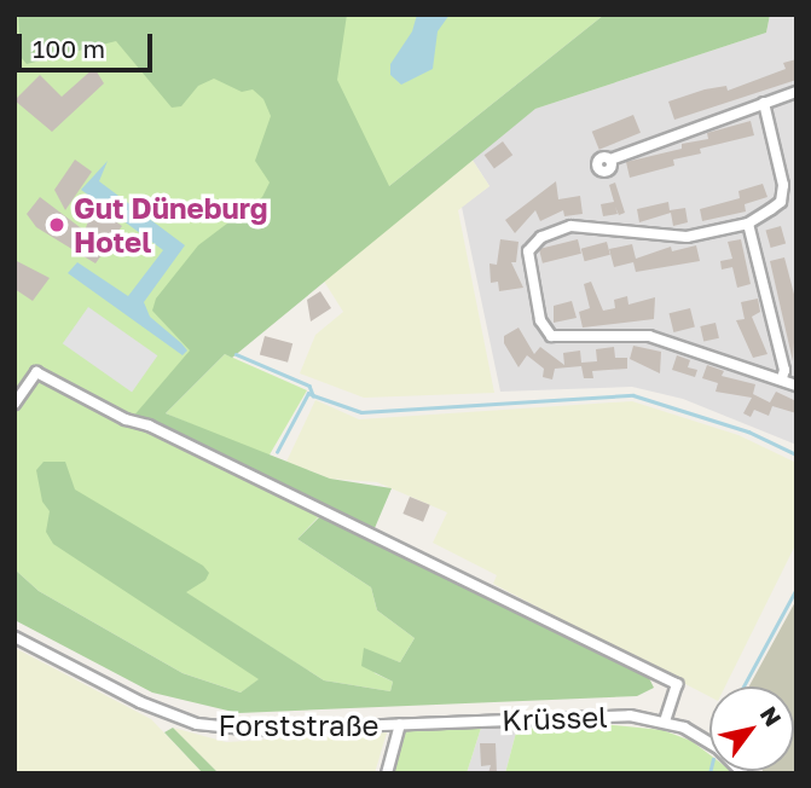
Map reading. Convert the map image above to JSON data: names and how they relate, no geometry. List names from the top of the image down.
{
  "streets": {
    "street": ["Krüssel", "Forststraße"]
  },
  "crossings": [
    ["Krüssel", "Forststraße"]
  ],
  "places": ["Gut Düneburg Hotel"],
  "scale_bar": "100 m",
  "north": "top right"
}
